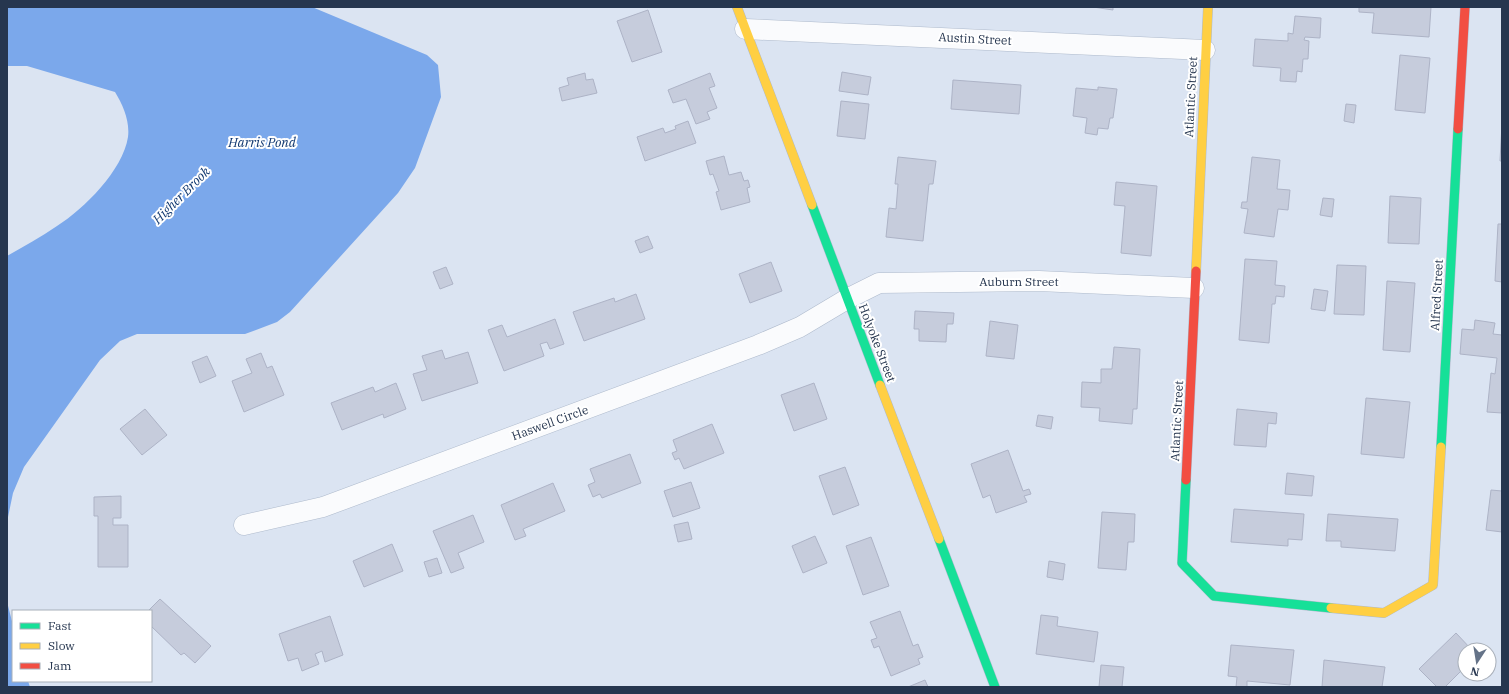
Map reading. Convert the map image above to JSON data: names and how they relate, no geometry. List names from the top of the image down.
{
  "streets": {
    "street": [
      "Austin Street",
      "Atlantic Street",
      "Auburn Street",
      "Alfred Street",
      "Holyoke Street",
      "Haswell Circle"
    ]
  },
  "crossings": [
    ["Austin Street", "Atlantic Street"],
    ["Austin Street", "Holyoke Street"],
    ["Atlantic Street", "Auburn Street"],
    ["Atlantic Street", "Alfred Street"],
    ["Auburn Street", "Holyoke Street"],
    ["Auburn Street", "Haswell Circle"],
    ["Holyoke Street", "Haswell Circle"]
  ],
  "water": ["Harris Pond", "Higher Brook"],
  "legend": ["Fast", "Slow", "Jam"],
  "north": "bottom"
}
